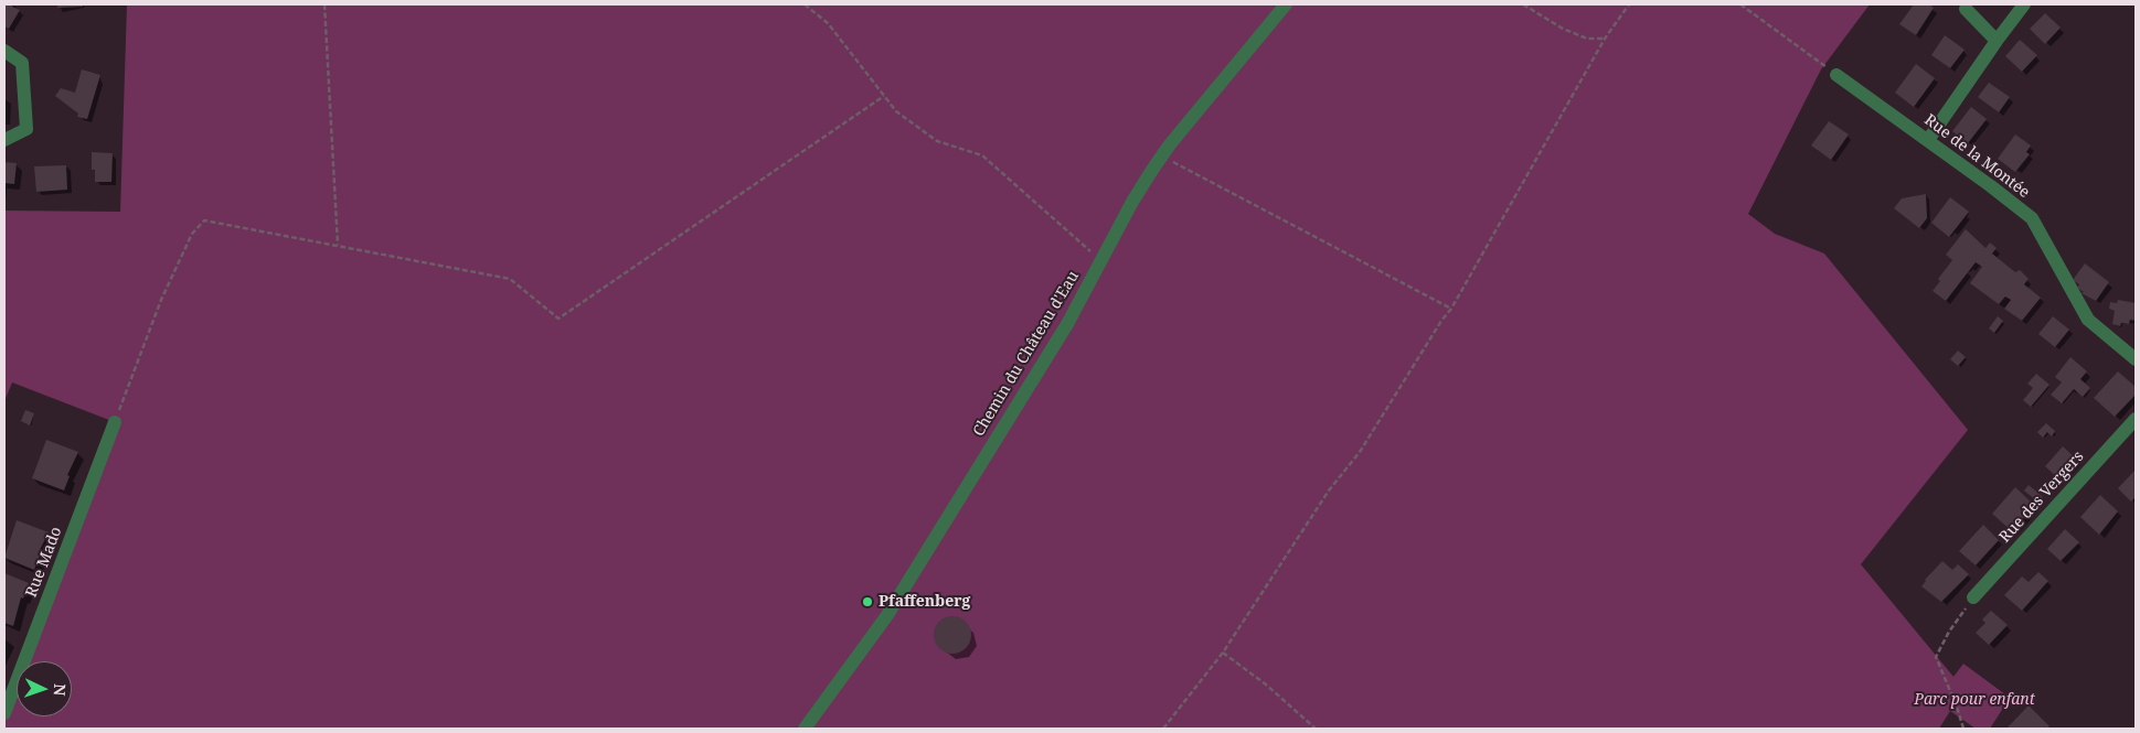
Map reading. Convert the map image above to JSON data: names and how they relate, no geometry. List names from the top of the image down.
{
  "streets": {
    "street": [
      "Rue de la Montée",
      "Chemin du Château d'Eau",
      "Rue des Vergers",
      "Rue Mado"
    ]
  },
  "parks": ["Parc pour enfant"],
  "places": ["Pfaffenberg"],
  "north": "right"
}
